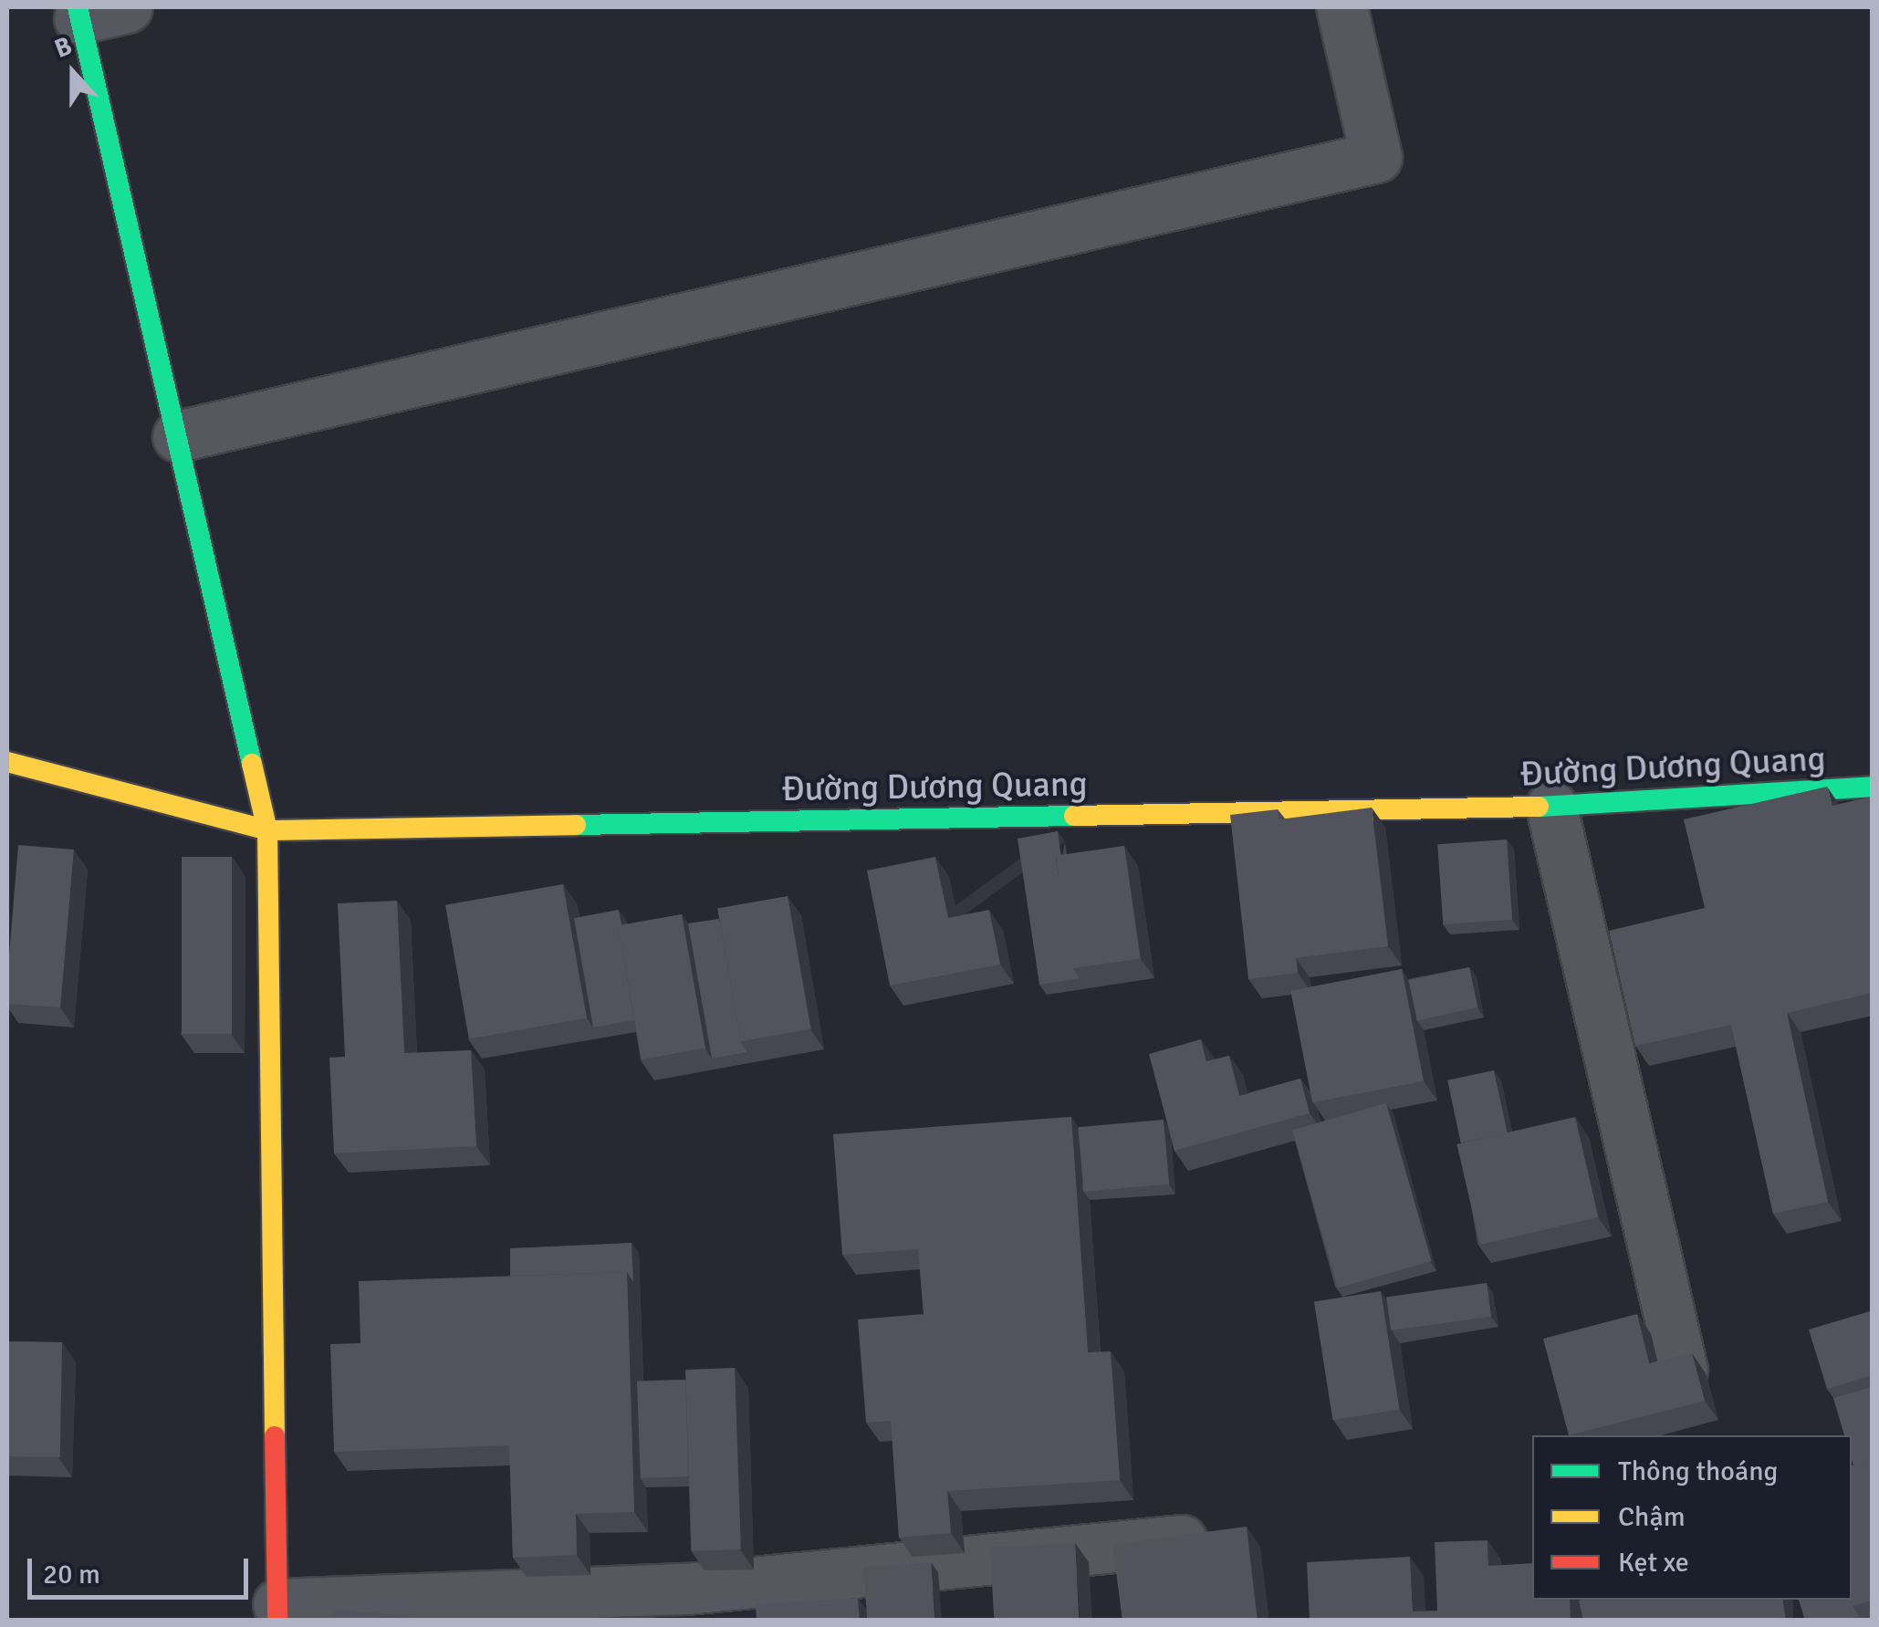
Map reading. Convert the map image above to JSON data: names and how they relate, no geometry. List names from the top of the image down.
{
  "streets": {
    "street": ["Đường Dương Quang"]
  },
  "legend": ["Thông thoáng", "Chậm", "Kẹt xe"],
  "scale_bar": "20 m",
  "north": "top"
}
